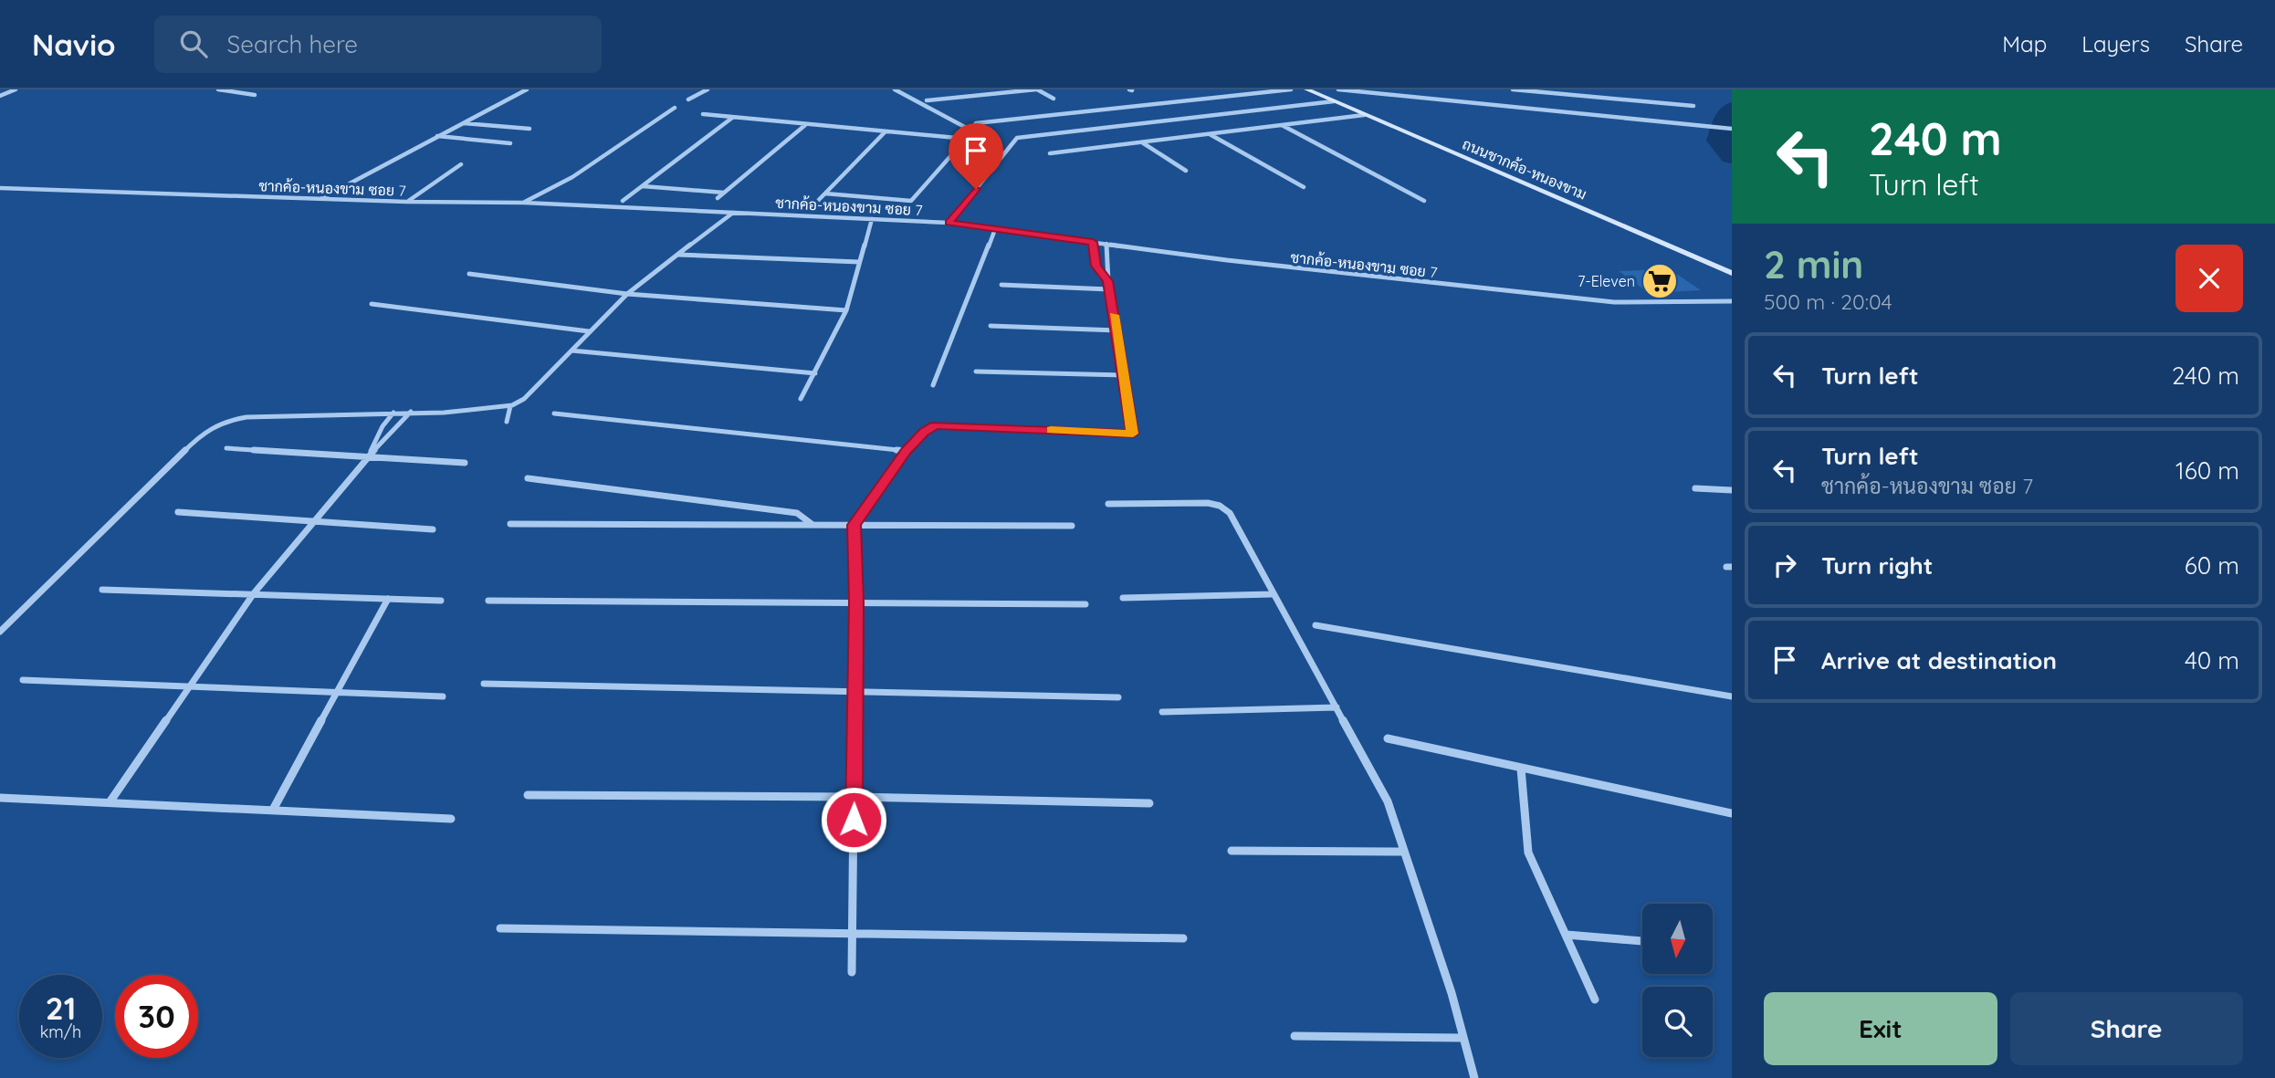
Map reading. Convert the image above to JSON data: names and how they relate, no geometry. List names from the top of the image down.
{
  "streets": {
    "street": ["ถนนชากค้อ-หนองขาม", "ชากค้อ-หนองขาม ซอย 7"]
  },
  "places": {
    "supermarket": ["7-Eleven"]
  },
  "north": "bottom",
  "page": {
    "header": "Navio",
    "search": "Search here",
    "nav": ["Map", "Layers", "Share"],
    "turn": ["240 m", "Turn left"],
    "heading": ["2 min", "500 m · 20:04"],
    "list": [
      {
        "name": "Turn left",
        "value": "240 m"
      },
      {
        "name": "Turn left",
        "note": "ชากค้อ-หนองขาม ซอย 7",
        "value": "160 m"
      },
      {
        "name": "Turn right",
        "value": "60 m"
      },
      {
        "name": "Arrive at destination",
        "value": "40 m"
      }
    ],
    "speed": "21 km/h",
    "limit": "30",
    "buttons": ["Exit", "Share"]
  }
}
